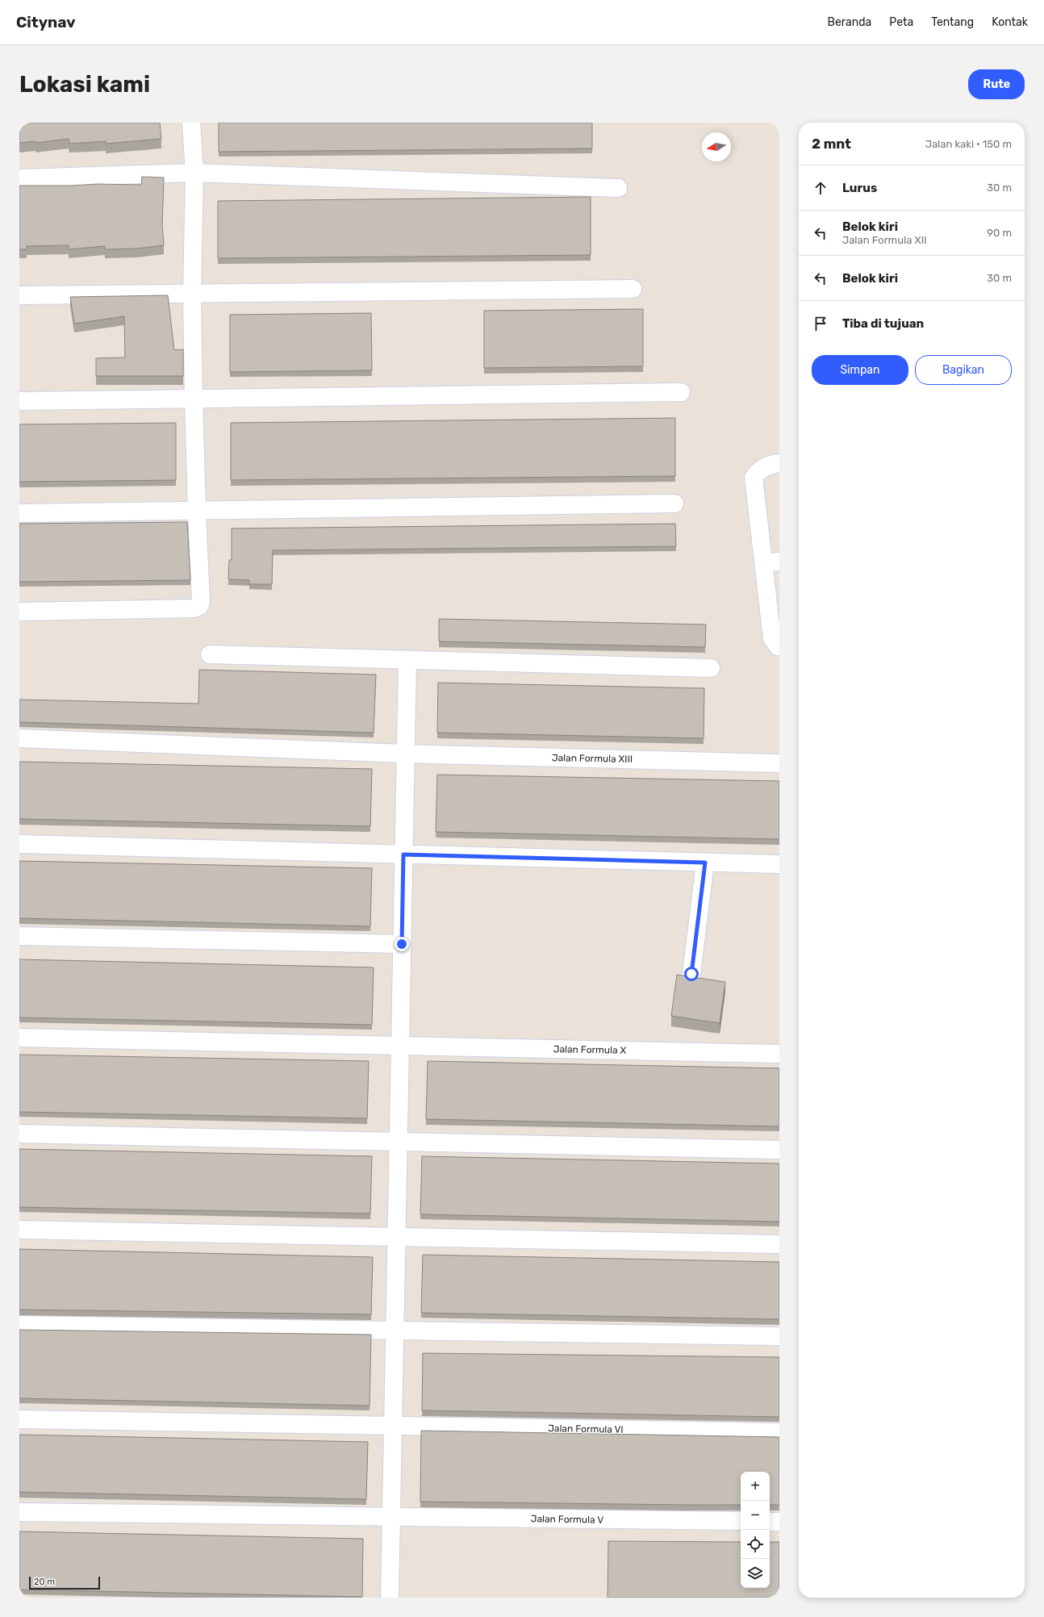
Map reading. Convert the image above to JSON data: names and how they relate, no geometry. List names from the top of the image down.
{
  "streets": {
    "street": [
      "Jalan Formula XIII",
      "Jalan Formula X",
      "Jalan Formula VI",
      "Jalan Formula V"
    ]
  },
  "scale_bar": "20 m",
  "north": "left",
  "page": {
    "header": "Citynav",
    "nav": [
      "Beranda",
      "Peta",
      "Tentang",
      "Kontak"
    ],
    "buttons": [
      "Rute",
      ["Simpan", "Bagikan"]
    ],
    "title": "Lokasi kami",
    "heading": ["2 mnt", "Jalan kaki · 150 m"],
    "list": [
      ["Lurus", "30 m"],
      ["Belok kiri", "Jalan Formula XII", "90 m"],
      ["Belok kiri", "30 m"],
      "Tiba di tujuan"
    ],
    "map_buttons": ["+", "−"],
    "scale": "20 m"
  }
}
